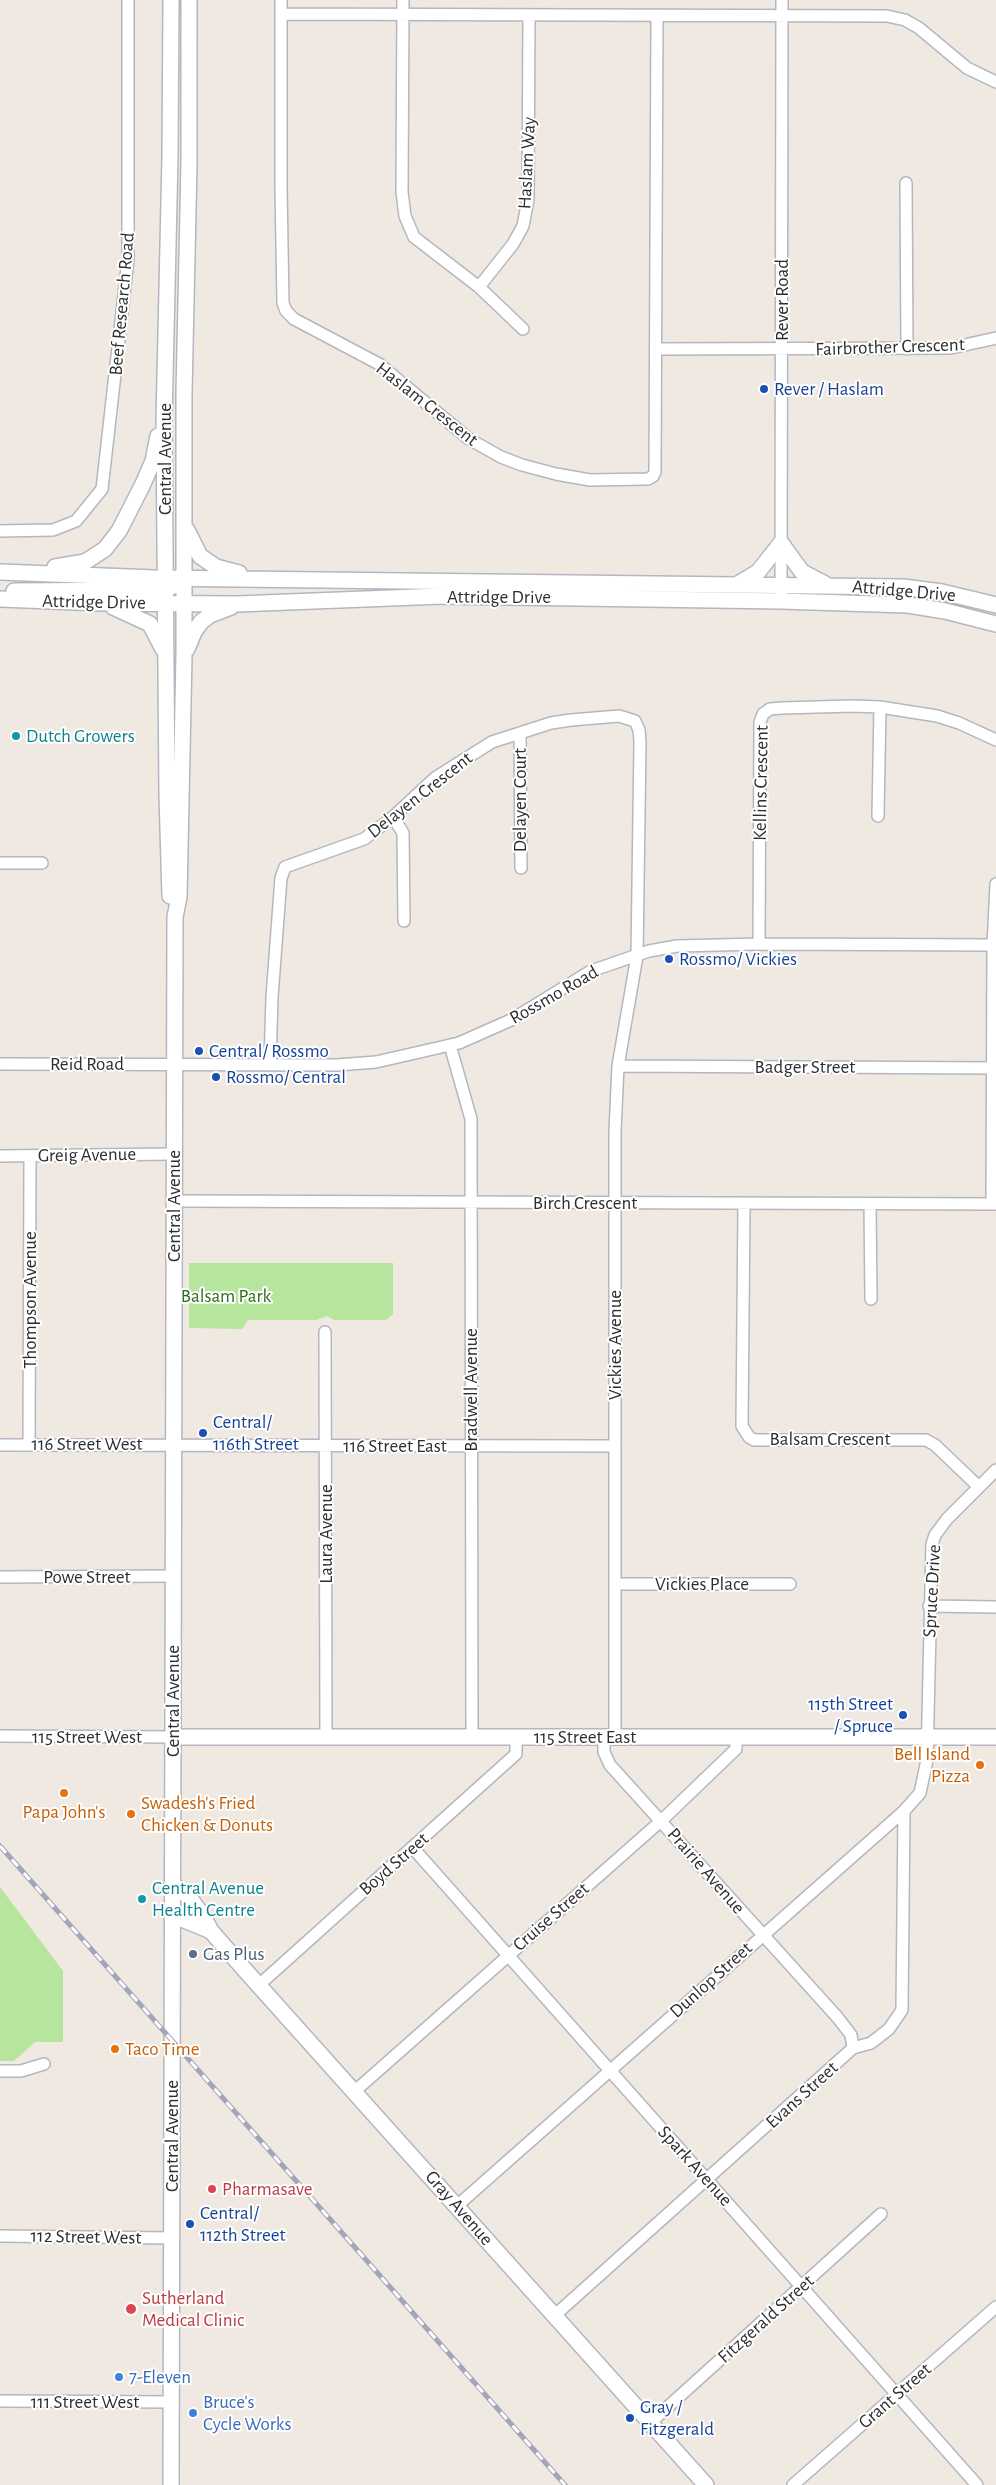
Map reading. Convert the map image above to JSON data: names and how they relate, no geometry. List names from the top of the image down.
{
  "streets": {
    "main road": [
      "Central Avenue",
      "Attridge Drive",
      "115 Street East",
      "Gray Avenue"
    ],
    "street": [
      "Haslam Way",
      "Rever Road",
      "Beef Research Road",
      "Fairbrother Crescent",
      "Haslam Crescent",
      "Kellins Crescent",
      "Delayen Crescent",
      "Delayen Court",
      "Rossmo Road",
      "Reid Road",
      "Badger Street",
      "Greig Avenue",
      "Birch Crescent",
      "Thompson Avenue",
      "Vickies Avenue",
      "Bradwell Avenue",
      "Balsam Crescent",
      "116 Street West",
      "116 Street East",
      "Laura Avenue",
      "Powe Street",
      "Vickies Place",
      "Spruce Drive",
      "115 Street West",
      "Boyd Street",
      "Prairie Avenue",
      "Cruise Street",
      "Dunlop Street",
      "Evans Street",
      "Spark Avenue",
      "112 Street West",
      "Fitzgerald Street",
      "Grant Street",
      "111 Street West"
    ]
  },
  "crossings": [
    ["Rever Road", "Fairbrother Crescent"],
    ["Rever Road", "Attridge Drive"],
    ["Fairbrother Crescent", "Haslam Crescent"],
    ["Central Avenue", "Attridge Drive"],
    ["Central Avenue", "Rossmo Road"],
    ["Central Avenue", "Reid Road"],
    ["Central Avenue", "Greig Avenue"],
    ["Central Avenue", "Birch Crescent"],
    ["Central Avenue", "116 Street West"],
    ["Central Avenue", "116 Street East"],
    ["Central Avenue", "Powe Street"],
    ["Central Avenue", "115 Street West"],
    ["Central Avenue", "115 Street East"],
    ["Central Avenue", "Gray Avenue"],
    ["Central Avenue", "112 Street West"],
    ["Central Avenue", "111 Street West"],
    ["Kellins Crescent", "Rossmo Road"],
    ["Delayen Crescent", "Delayen Court"],
    ["Delayen Crescent", "Rossmo Road"],
    ["Delayen Crescent", "Vickies Avenue"],
    ["Rossmo Road", "Reid Road"],
    ["Rossmo Road", "Vickies Avenue"],
    ["Rossmo Road", "Bradwell Avenue"],
    ["Badger Street", "Vickies Avenue"],
    ["Greig Avenue", "Thompson Avenue"],
    ["Birch Crescent", "Vickies Avenue"],
    ["Birch Crescent", "Bradwell Avenue"],
    ["Birch Crescent", "Balsam Crescent"],
    ["Thompson Avenue", "116 Street West"],
    ["Vickies Avenue", "116 Street East"],
    ["Vickies Avenue", "Vickies Place"],
    ["Vickies Avenue", "115 Street East"],
    ["Vickies Avenue", "Prairie Avenue"],
    ["Bradwell Avenue", "116 Street East"],
    ["Bradwell Avenue", "115 Street East"],
    ["Balsam Crescent", "Spruce Drive"],
    ["116 Street West", "116 Street East"],
    ["116 Street East", "Laura Avenue"],
    ["Laura Avenue", "115 Street East"],
    ["Spruce Drive", "115 Street East"],
    ["Spruce Drive", "Dunlop Street"],
    ["115 Street West", "115 Street East"],
    ["115 Street East", "Boyd Street"],
    ["115 Street East", "Prairie Avenue"],
    ["115 Street East", "Cruise Street"],
    ["115 Street East", "Dunlop Street"],
    ["Boyd Street", "Spark Avenue"],
    ["Boyd Street", "Gray Avenue"],
    ["Prairie Avenue", "Cruise Street"],
    ["Prairie Avenue", "Dunlop Street"],
    ["Prairie Avenue", "Evans Street"],
    ["Cruise Street", "Spark Avenue"],
    ["Cruise Street", "Gray Avenue"],
    ["Dunlop Street", "Evans Street"],
    ["Dunlop Street", "Spark Avenue"],
    ["Dunlop Street", "Gray Avenue"],
    ["Evans Street", "Spark Avenue"],
    ["Evans Street", "Gray Avenue"],
    ["Spark Avenue", "Fitzgerald Street"],
    ["Spark Avenue", "Grant Street"],
    ["Gray Avenue", "Fitzgerald Street"]
  ],
  "parks": ["Balsam Park"],
  "places": [
    "Rever / Haslam",
    "Dutch Growers",
    "Rossmo/ Vickies",
    "Central/ Rossmo",
    "Rossmo/ Central",
    "Central/ 116th Street",
    "115th Street / Spruce",
    "Bell Island Pizza",
    "Papa John's",
    "Swadesh's Fried Chicken & Donuts",
    "Central Avenue Health Centre",
    "Gas Plus",
    "Taco Time",
    "Pharmasave",
    "Central/ 112th Street",
    "Sutherland Medical Clinic",
    "7-Eleven",
    "Bruce's Cycle Works",
    "Gray / Fitzgerald"
  ]
}
